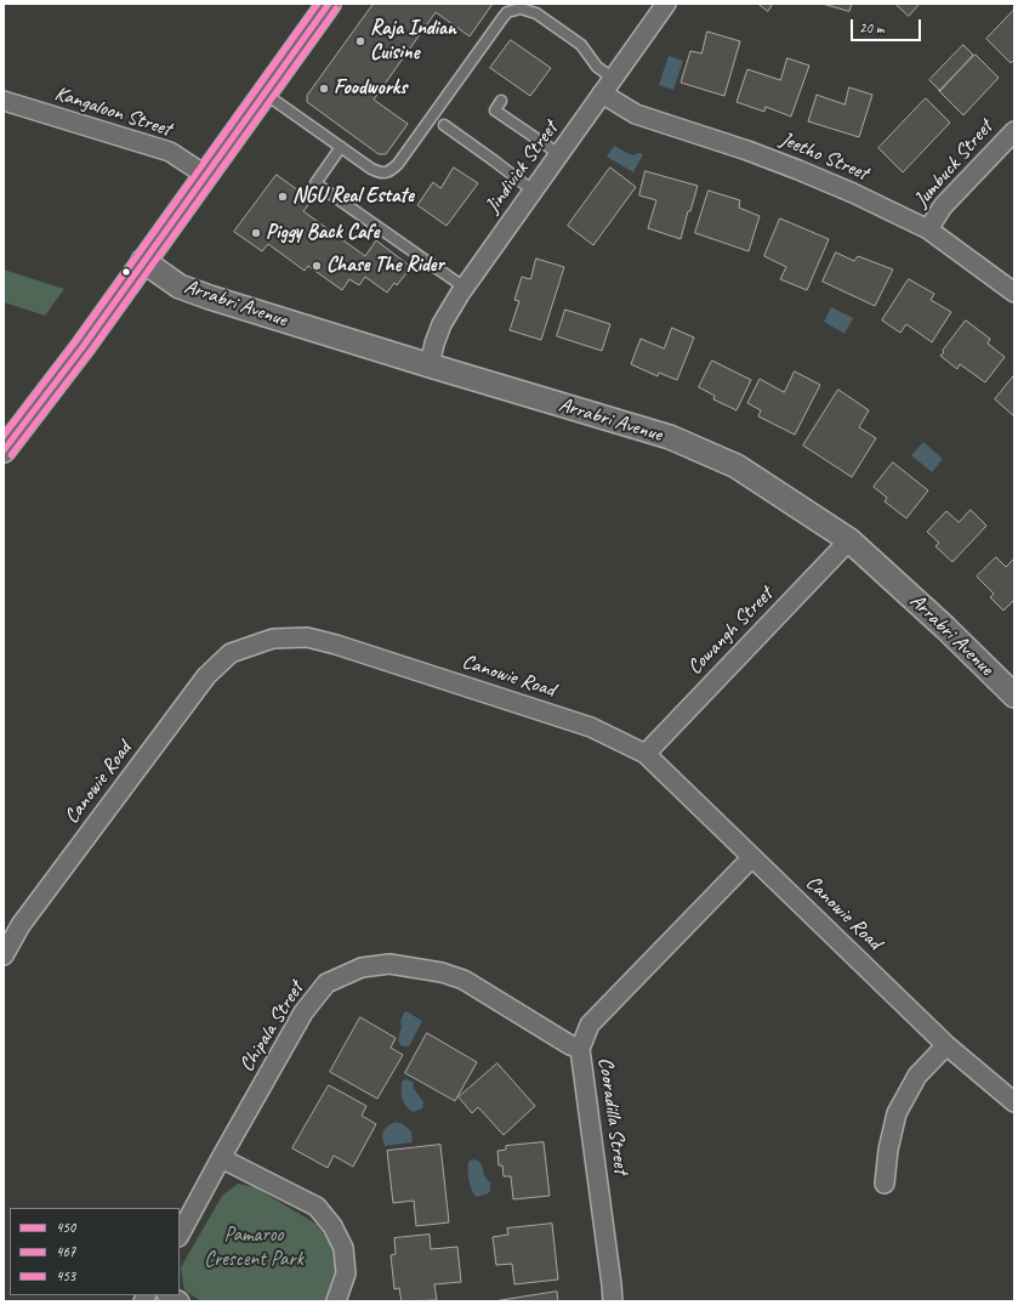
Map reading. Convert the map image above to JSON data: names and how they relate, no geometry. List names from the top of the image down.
{
  "streets": {
    "street": [
      "Kangaloon Street",
      "Jeetho Street",
      "Jumbuck Street",
      "Jindivick Street",
      "Arrabri Avenue",
      "Cowangh Street",
      "Canowie Road",
      "Chipala Street",
      "Cooradilla Street"
    ]
  },
  "crossings": [
    ["Jeetho Street", "Jumbuck Street"],
    ["Jeetho Street", "Jindivick Street"],
    ["Jindivick Street", "Arrabri Avenue"],
    ["Arrabri Avenue", "Cowangh Street"],
    ["Cowangh Street", "Canowie Road"],
    ["Canowie Road", "Cooradilla Street"],
    ["Chipala Street", "Cooradilla Street"]
  ],
  "parks": ["Pamaroo Crescent Park"],
  "places": [
    "Raja Indian Cuisine",
    "Foodworks",
    "NGU Real Estate",
    "Piggy Back Cafe",
    "Chase The Rider"
  ],
  "lines": ["transit line 450", "transit line 453", "transit line 467"],
  "legend": ["450", "467", "453"],
  "scale_bar": "20 m"
}
